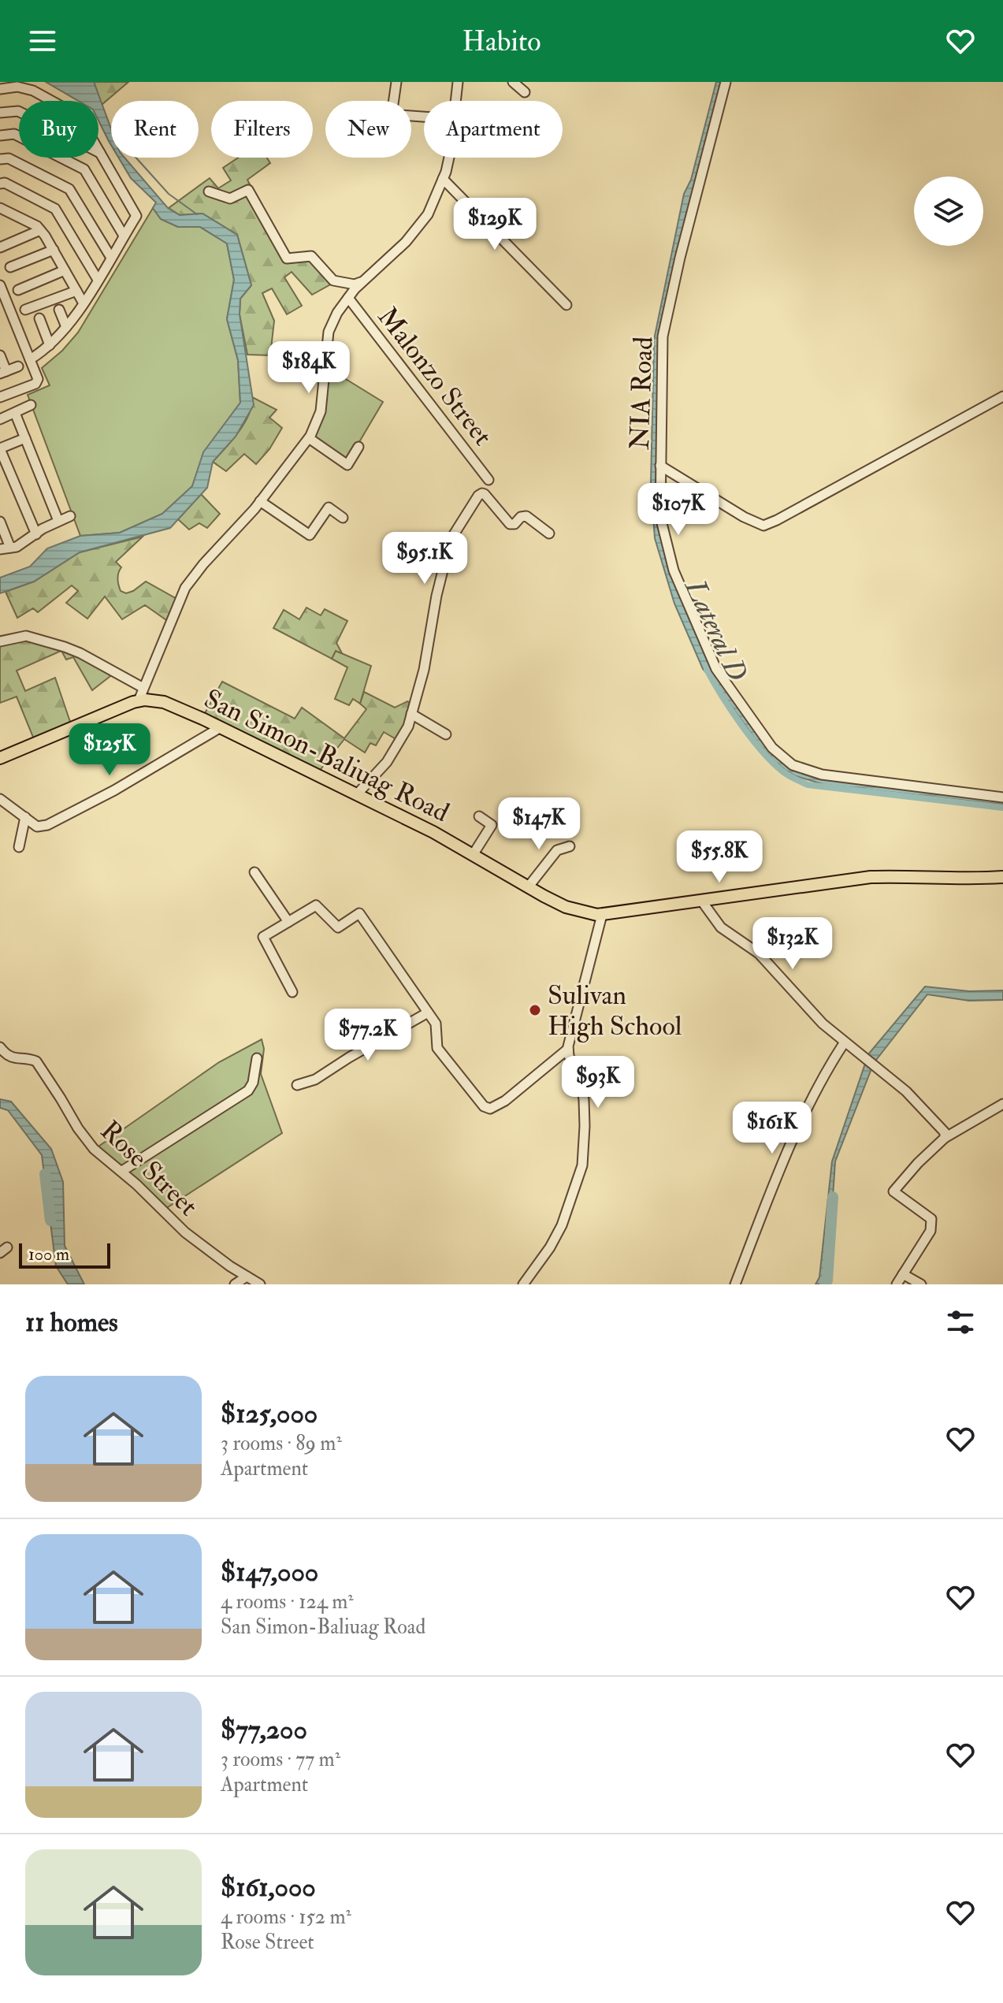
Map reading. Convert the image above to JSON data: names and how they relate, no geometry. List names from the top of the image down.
{
  "streets": {
    "main road": ["San Simon-Baliuag Road"],
    "street": ["Malonzo Street", "NIA Road", "Rose Street"]
  },
  "water": ["Lateral D"],
  "places": ["Sulivan High School"],
  "scale_bar": "100 m",
  "page": {
    "header": "Habito",
    "chip": [
      "Buy",
      "Rent",
      "Filters",
      "New",
      "Apartment"
    ],
    "price": [
      "$129K",
      "$184K",
      "$107K",
      "$95.1K",
      "$125K",
      "$147K",
      "$55.8K",
      "$132K",
      "$77.2K",
      "$93K",
      "$161K"
    ],
    "scale": "100 m",
    "heading": "11 homes",
    "list": [
      {
        "name": "$125,000",
        "note": "3 rooms · 89 m² · Apartment"
      },
      {
        "name": "$147,000",
        "note": "4 rooms · 124 m² · San Simon-Baliuag Road"
      },
      {
        "name": "$77,200",
        "note": "3 rooms · 77 m² · Apartment"
      },
      {
        "name": "$161,000",
        "note": "4 rooms · 152 m² · Rose Street"
      }
    ]
  }
}
